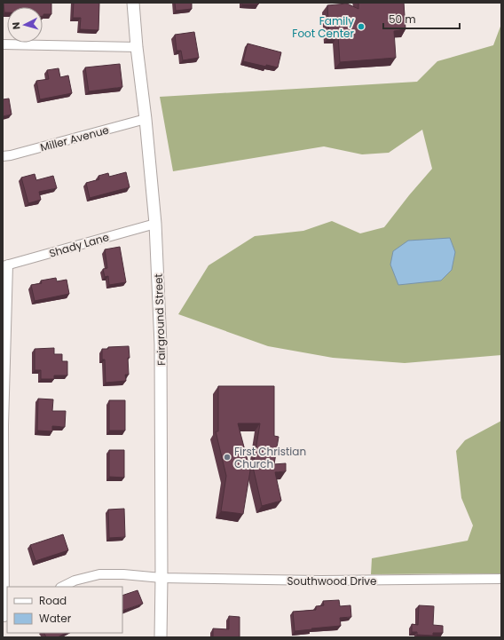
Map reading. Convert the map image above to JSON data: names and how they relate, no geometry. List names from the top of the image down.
{
  "streets": {
    "street": [
      "Miller Avenue",
      "Shady Lane",
      "Fairground Street",
      "Southwood Drive"
    ]
  },
  "crossings": [
    ["Miller Avenue", "Fairground Street"],
    ["Shady Lane", "Fairground Street"],
    ["Fairground Street", "Southwood Drive"]
  ],
  "places": ["Family Foot Center", "First Christian Church"],
  "legend": ["Road", "Water"],
  "scale_bar": "50 m",
  "north": "left"
}
